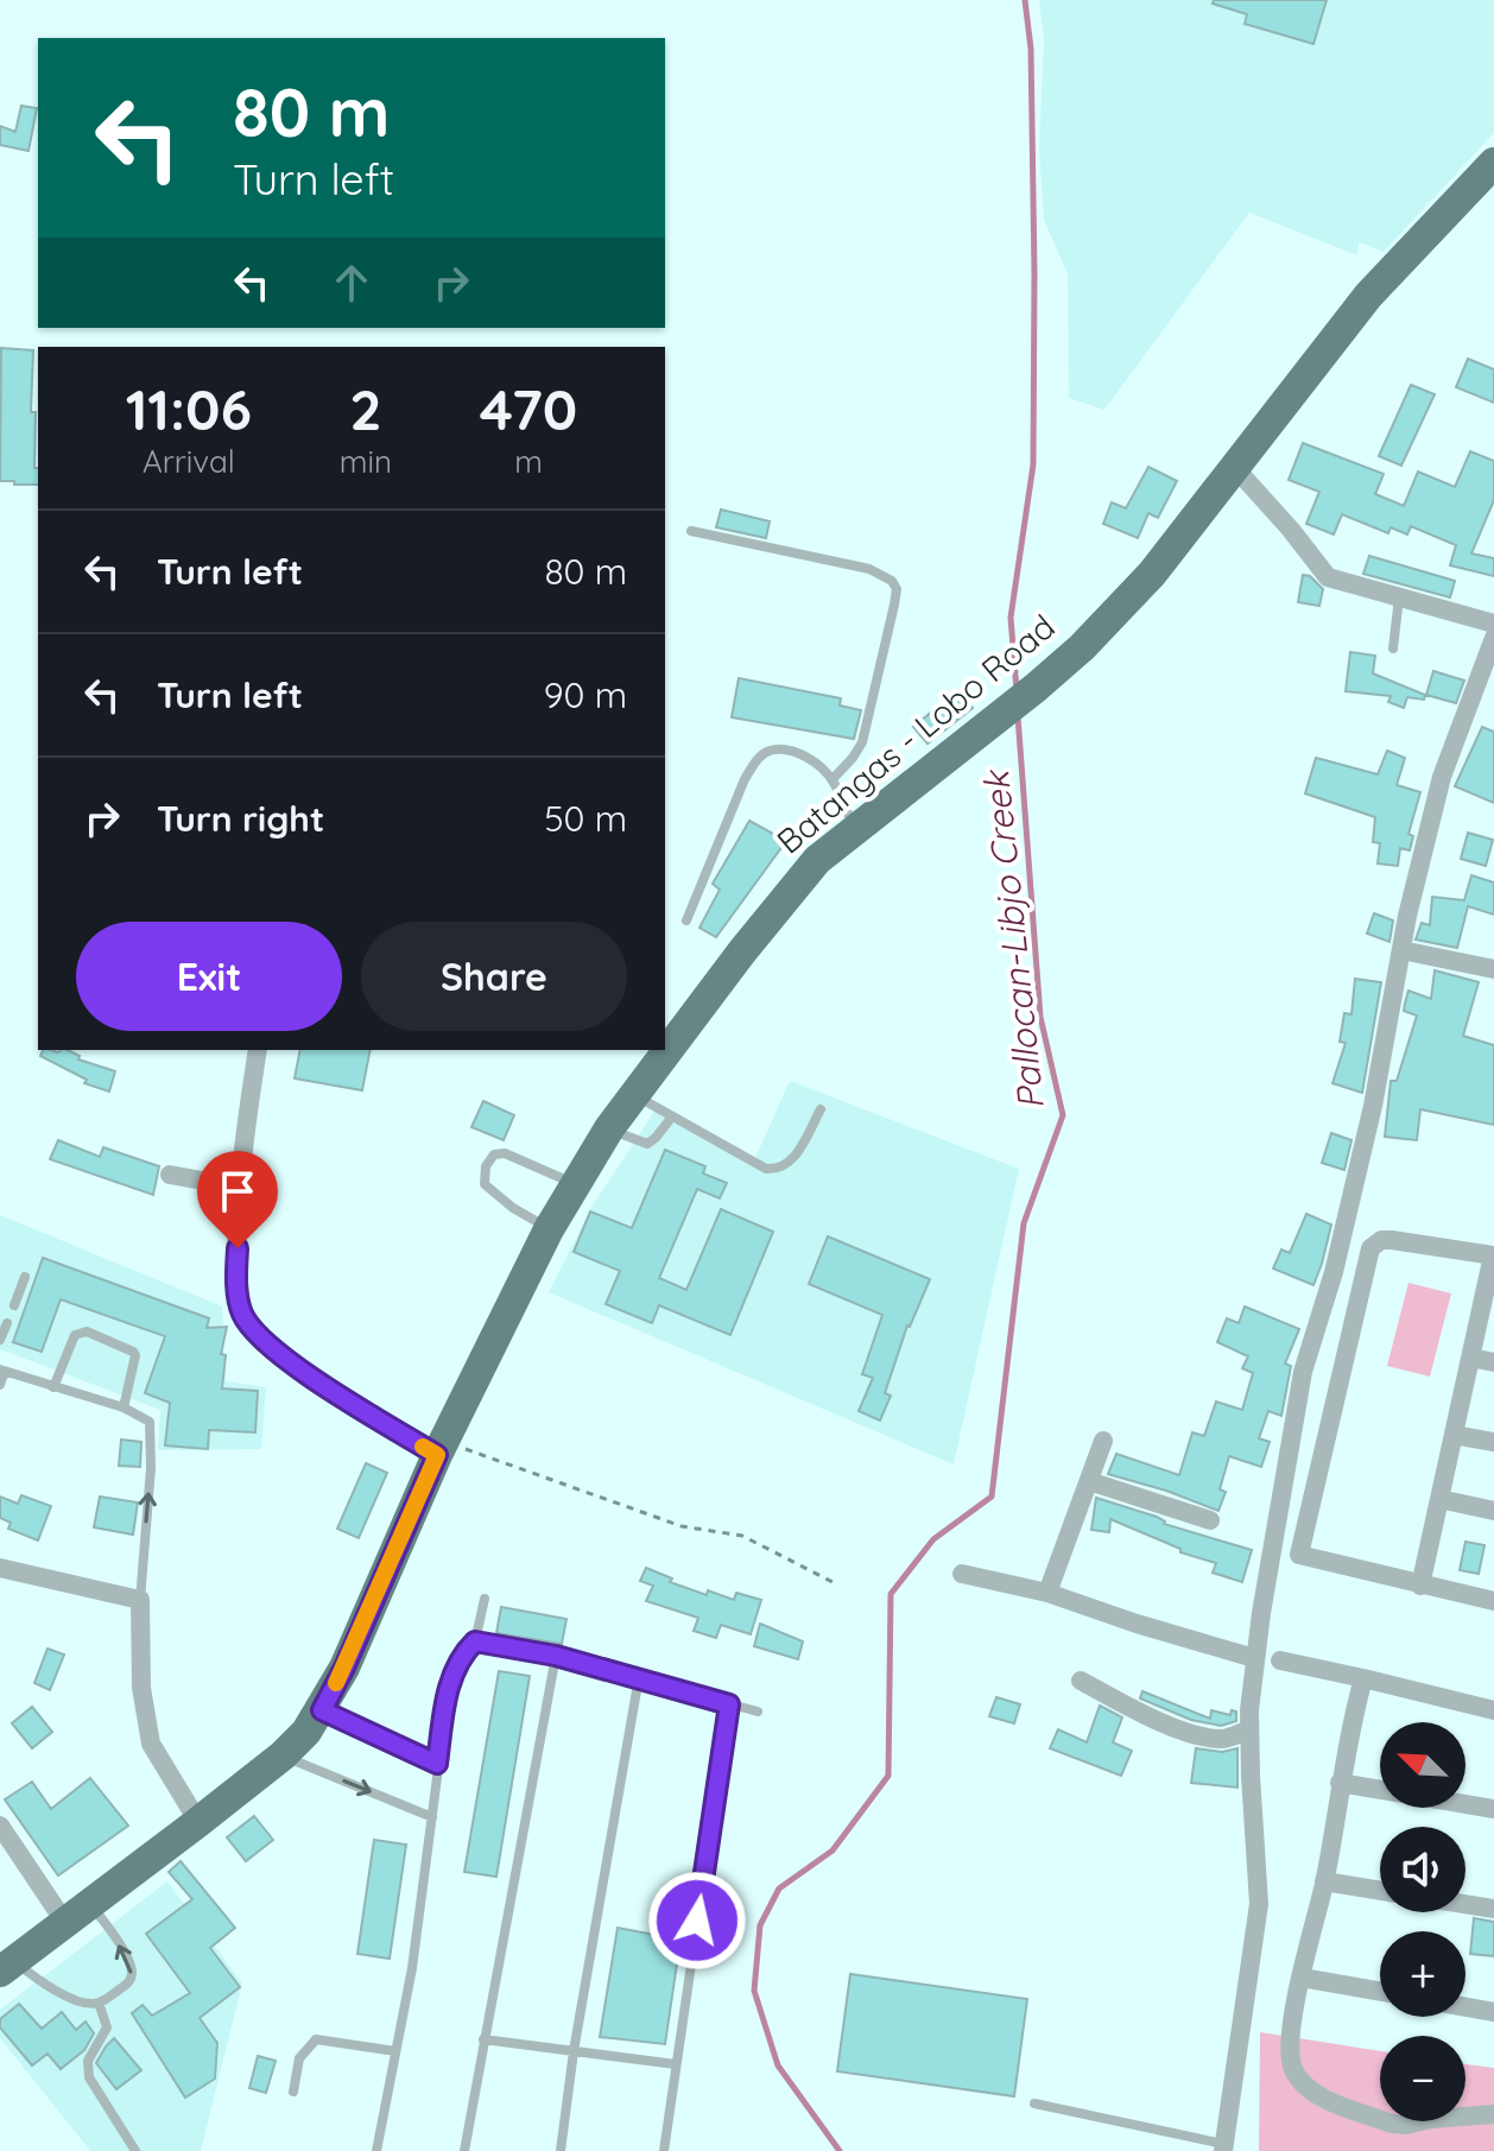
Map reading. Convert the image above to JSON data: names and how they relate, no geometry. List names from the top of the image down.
{
  "streets": {
    "main road": ["Batangas - Lobo Road"]
  },
  "water": ["Pallocan-Libjo Creek"],
  "north": "top left",
  "page": {
    "turn": ["80 m", "Turn left"],
    "eta": [
      "11:06",
      "Arrival",
      "2",
      "min",
      "470",
      "m"
    ],
    "list": [
      {
        "name": "Turn left",
        "value": "80 m"
      },
      {
        "name": "Turn left",
        "value": "90 m"
      },
      {
        "name": "Turn right",
        "value": "50 m"
      }
    ],
    "buttons": ["Exit", "Share"],
    "map_buttons": ["+", "−"]
  }
}
